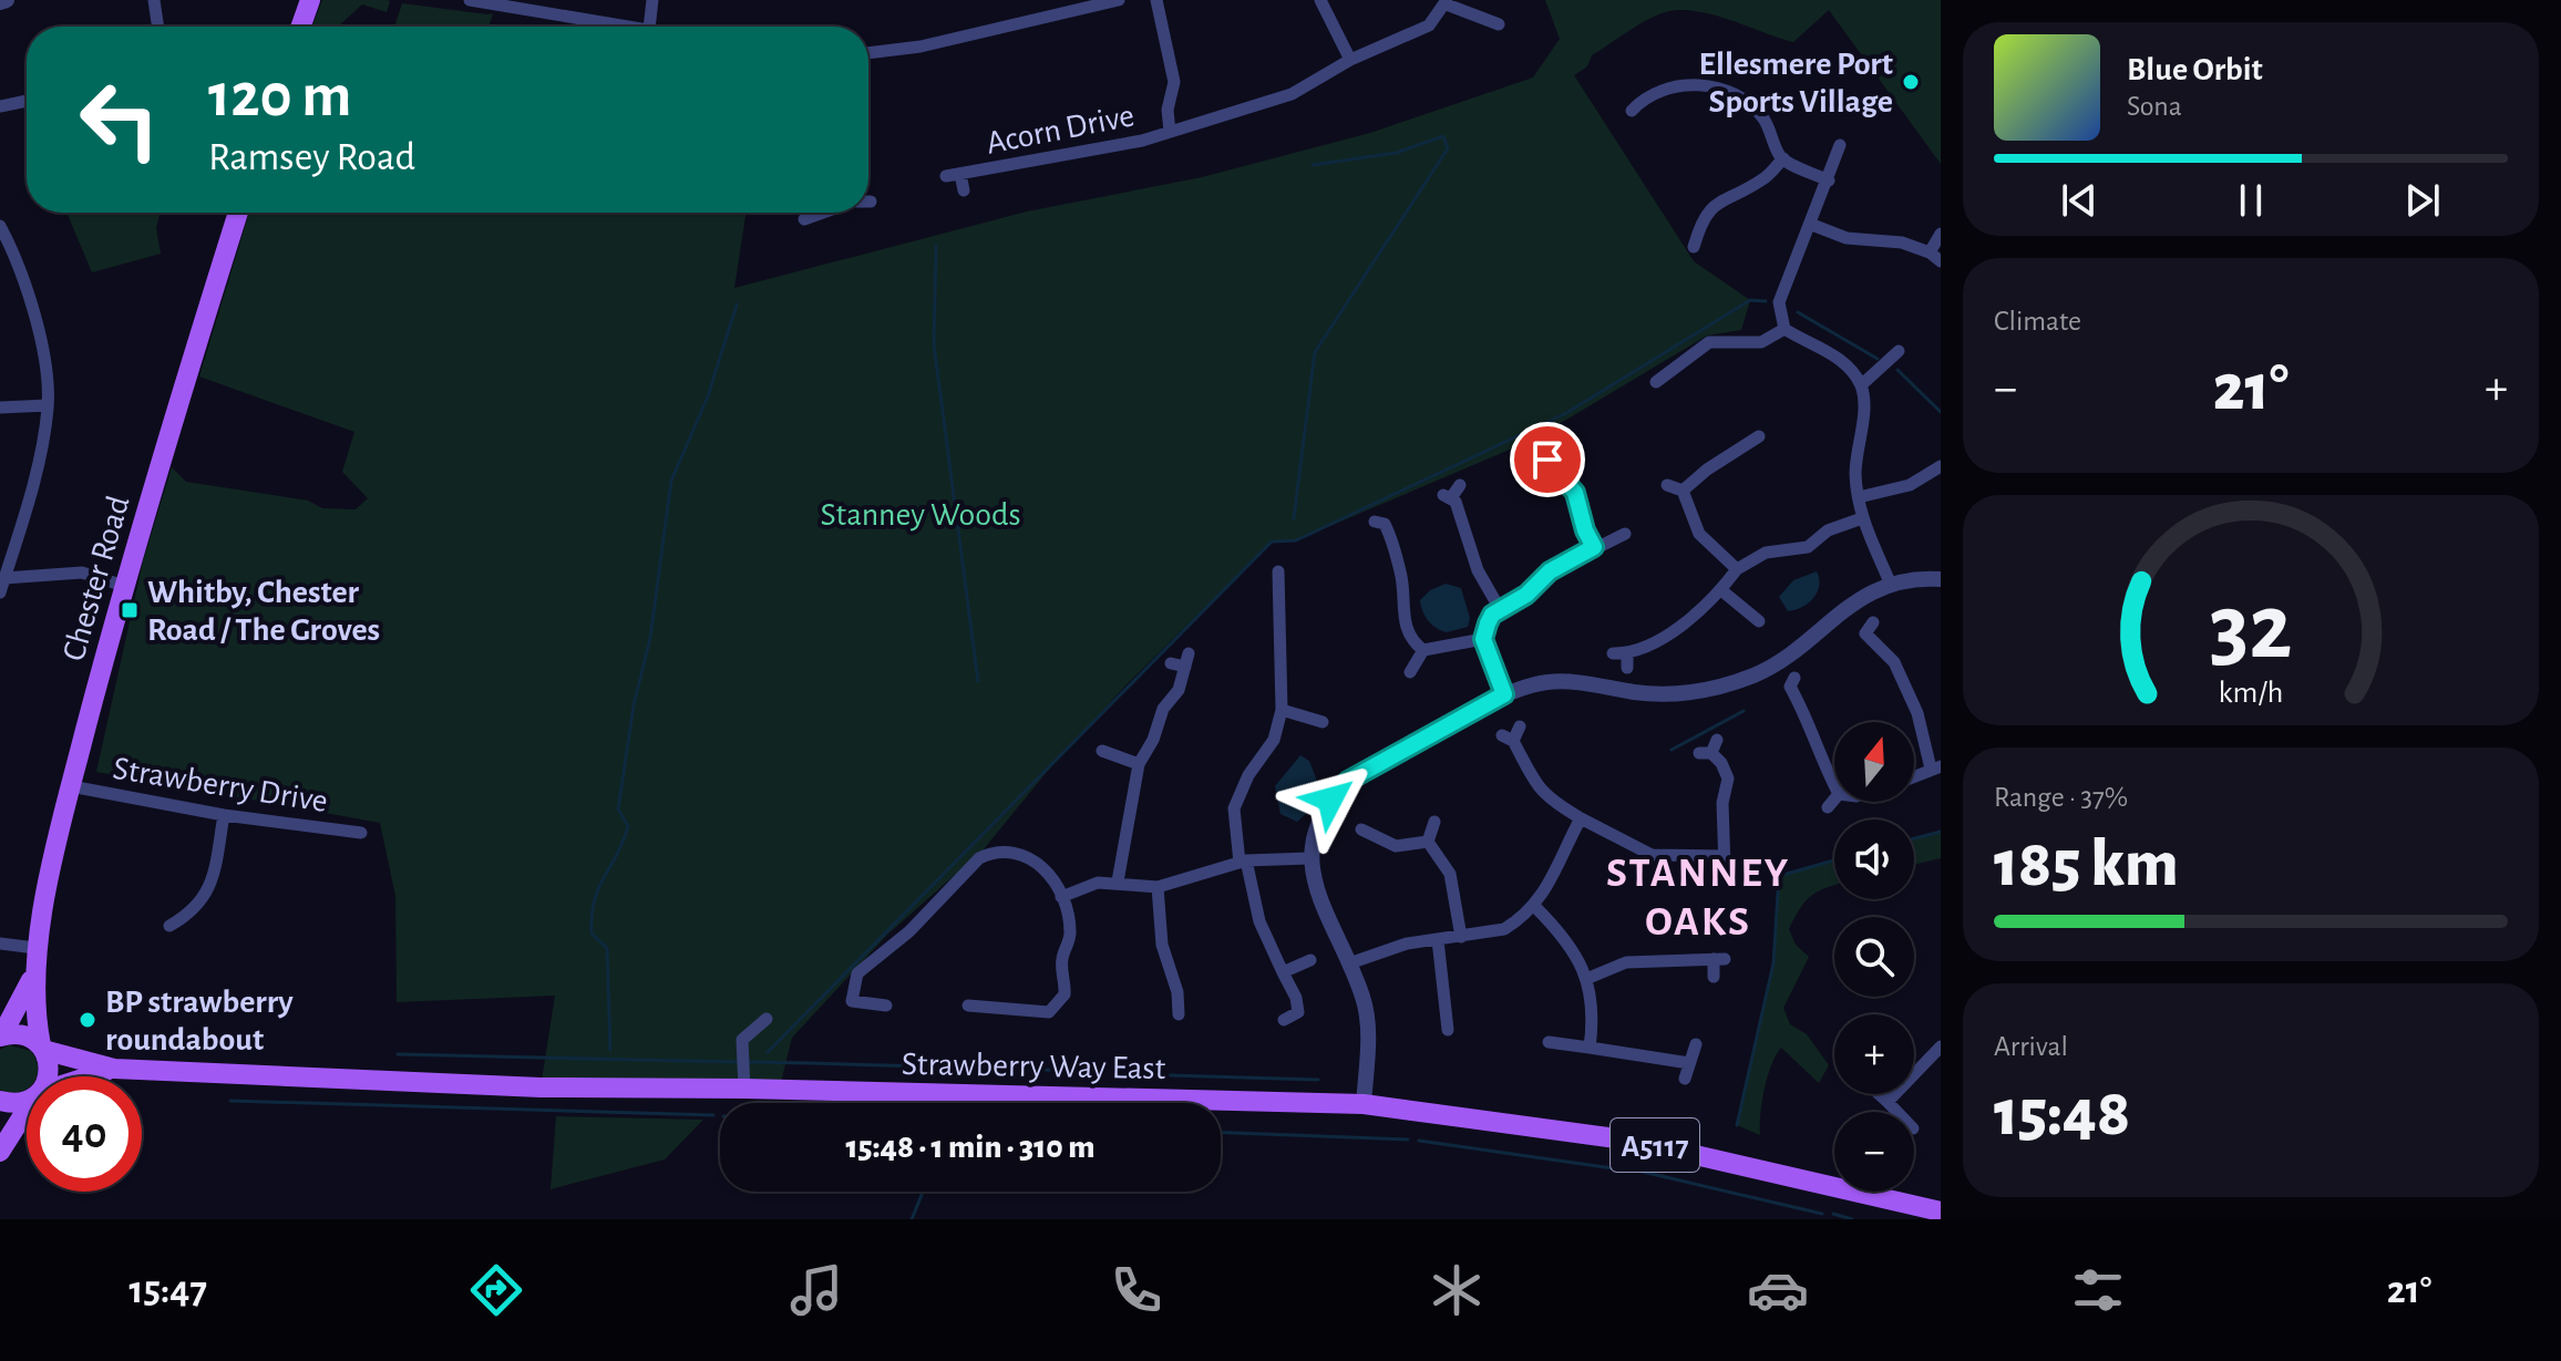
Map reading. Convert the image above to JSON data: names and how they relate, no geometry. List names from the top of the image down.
{
  "streets": {
    "main road": ["Chester Road", "Strawberry Way East", "A5117"],
    "street": ["Acorn Drive", "Strawberry Drive"]
  },
  "crossings": [
    ["Chester Road", "Strawberry Drive"],
    ["Chester Road", "Strawberry Way East"],
    ["Chester Road", "A5117"],
    ["Strawberry Way East", "A5117"]
  ],
  "districts": ["STANNEY OAKS"],
  "parks": ["Stanney Woods"],
  "places": {
    "other": ["Ellesmere Port Sports Village", "BP strawberry roundabout"],
    "transit": ["Whitby, Chester Road / The Groves"]
  },
  "north": "top",
  "page": {
    "turn": ["120 m", "Ramsey Road"],
    "song": ["Blue Orbit", "Sona"],
    "tile": [
      "Climate",
      ["Range · 37%", "185 km"],
      ["Arrival", "15:48"]
    ],
    "heat": ["−", "21°", "+"],
    "map_buttons": ["+", "−"],
    "limit": "40",
    "trip": "15:48 · 1 min · 310 m",
    "tabs": ["15:47", "21°"],
    "gauge": ["32", "km/h"]
  }
}
